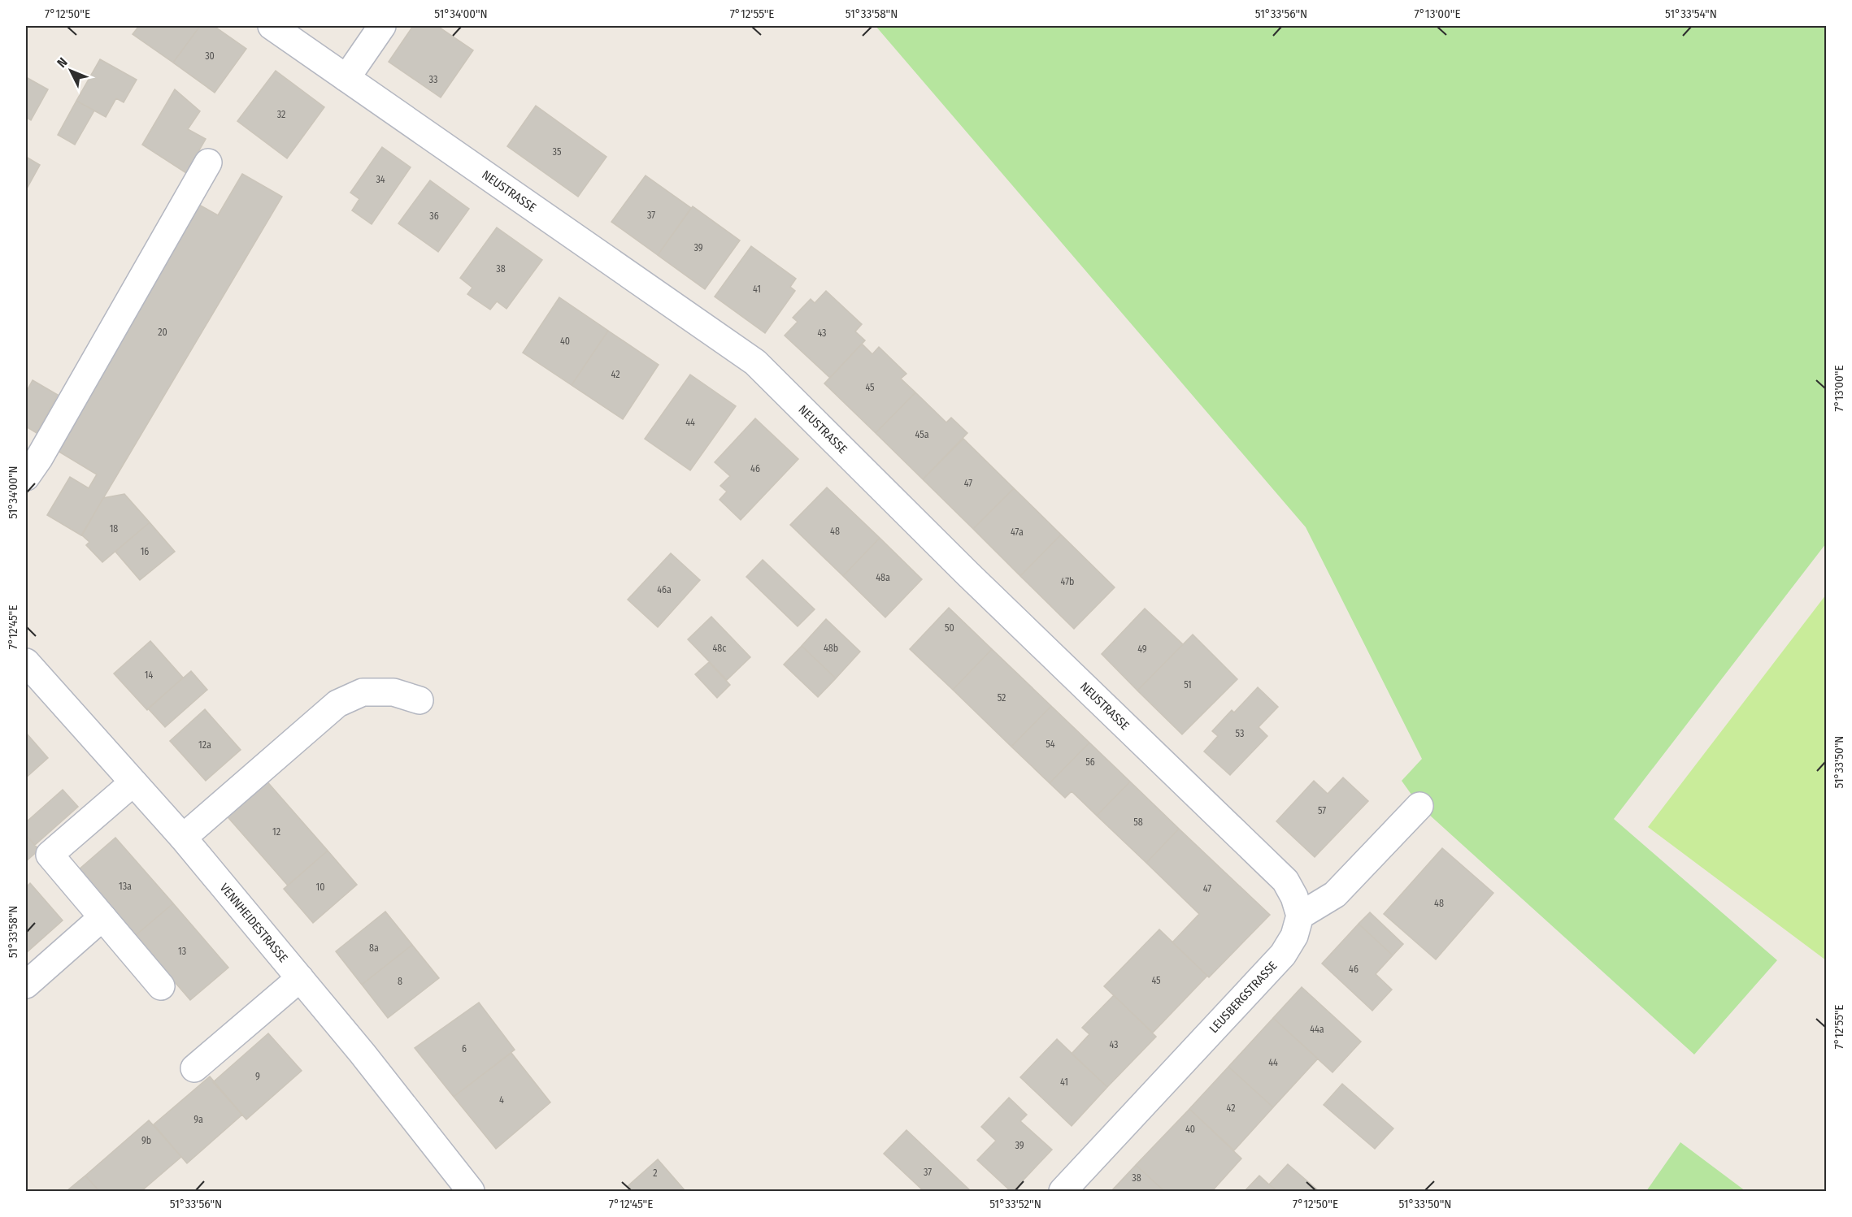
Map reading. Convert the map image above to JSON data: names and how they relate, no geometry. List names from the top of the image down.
{
  "streets": {
    "street": ["NEUSTRASSE", "VENNHEIDESTRASSE", "LEUSBERGSTRASSE"]
  },
  "crossings": [
    ["NEUSTRASSE", "LEUSBERGSTRASSE"]
  ],
  "house_numbers": [
    "30",
    "33",
    "32",
    "35",
    "34",
    "37",
    "36",
    "39",
    "38",
    "41",
    "20",
    "43",
    "40",
    "42",
    "45",
    "44",
    "45a",
    "46",
    "47",
    "18",
    "48",
    "47a",
    "16",
    "48a",
    "47b",
    "46a",
    "50",
    "48c",
    "48b",
    "49",
    "14",
    "51",
    "52",
    "53",
    "54",
    "12a",
    "56",
    "57",
    "58",
    "12",
    "13a",
    "10",
    "47",
    "48",
    "8a",
    "13",
    "46",
    "45",
    "8",
    "44a",
    "43",
    "6",
    "44",
    "9",
    "41",
    "4",
    "42",
    "9a",
    "40",
    "9b",
    "39",
    "37",
    "2",
    "38"
  ],
  "north": "top left",
  "coordinates": [
    "7°12'50\"E",
    "51°34'00\"N",
    "7°12'55\"E",
    "51°33'58\"N",
    "51°33'56\"N",
    "7°13'00\"E",
    "51°33'54\"N",
    "7°12'45\"E",
    "51°33'50\"N",
    "51°33'52\"N"
  ]
}
